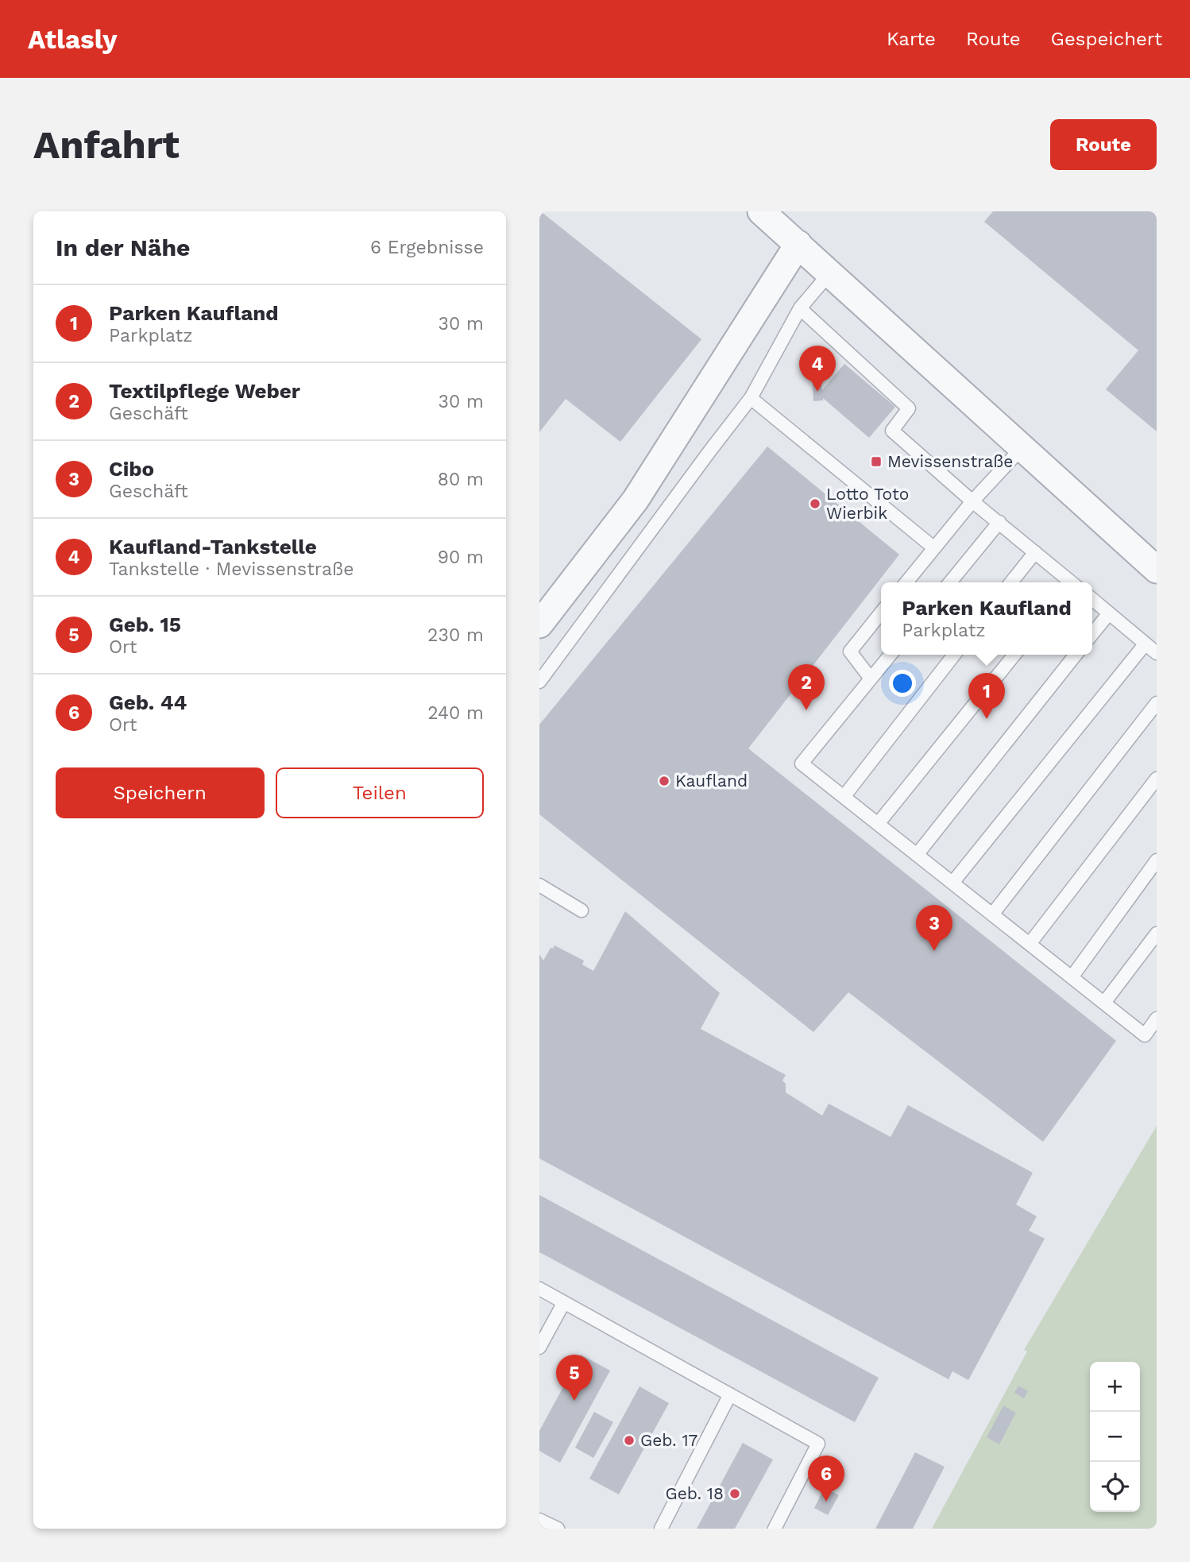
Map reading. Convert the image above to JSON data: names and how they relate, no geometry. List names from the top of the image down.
{
  "places": {
    "transit": ["Mevissenstraße"],
    "other": [
      "Lotto Toto Wierbik",
      "Kaufland",
      "Geb. 17",
      "Geb. 18"
    ]
  },
  "page": {
    "header": "Atlasly",
    "nav": ["Karte", "Route", "Gespeichert"],
    "buttons": [
      "Route",
      ["Speichern", "Teilen"]
    ],
    "title": "Anfahrt",
    "heading": ["In der Nähe", "6 Ergebnisse"],
    "list": [
      {
        "mark": "1",
        "name": "Parken Kaufland",
        "note": "Parkplatz",
        "value": "30 m"
      },
      {
        "mark": "2",
        "name": "Textilpflege Weber",
        "note": "Geschäft",
        "value": "30 m"
      },
      {
        "mark": "3",
        "name": "Cibo",
        "note": "Geschäft",
        "value": "80 m"
      },
      {
        "mark": "4",
        "name": "Kaufland-Tankstelle",
        "note": "Tankstelle · Mevissenstraße",
        "value": "90 m"
      },
      {
        "mark": "5",
        "name": "Geb. 15",
        "note": "Ort",
        "value": "230 m"
      },
      {
        "mark": "6",
        "name": "Geb. 44",
        "note": "Ort",
        "value": "240 m"
      }
    ],
    "pins": [
      "4",
      "2",
      "1",
      "3",
      "5",
      "6"
    ],
    "popup": ["Parken Kaufland", "Parkplatz"],
    "map_buttons": ["+", "−"]
  }
}
